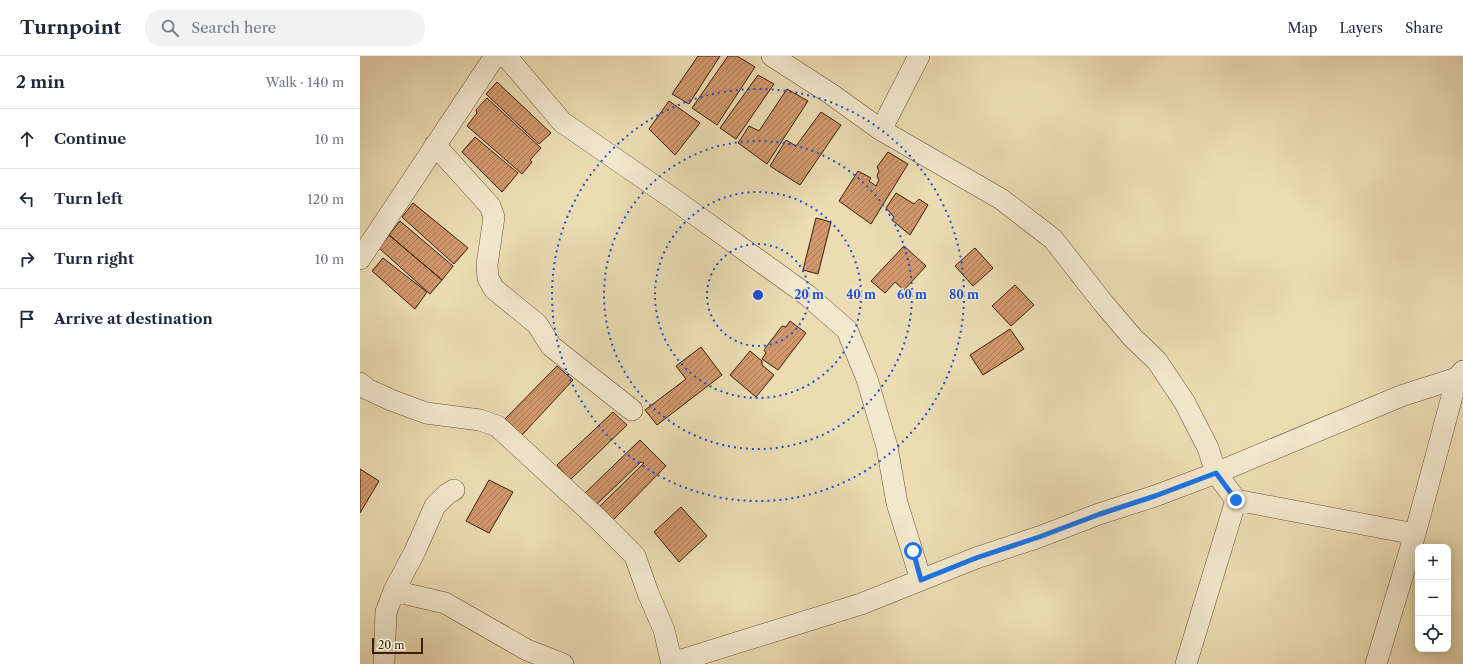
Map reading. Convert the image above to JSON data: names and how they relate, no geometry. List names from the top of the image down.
{
  "scale_bar": "20 m",
  "page": {
    "header": "Turnpoint",
    "search": "Search here",
    "nav": ["Map", "Layers", "Share"],
    "heading": ["2 min", "Walk · 140 m"],
    "list": [
      ["Continue", "10 m"],
      ["Turn left", "120 m"],
      ["Turn right", "10 m"],
      "Arrive at destination"
    ],
    "map_buttons": ["+", "−"],
    "scale": "20 m"
  },
  "rings": [
    "20 m",
    "40 m",
    "60 m",
    "80 m"
  ]
}
